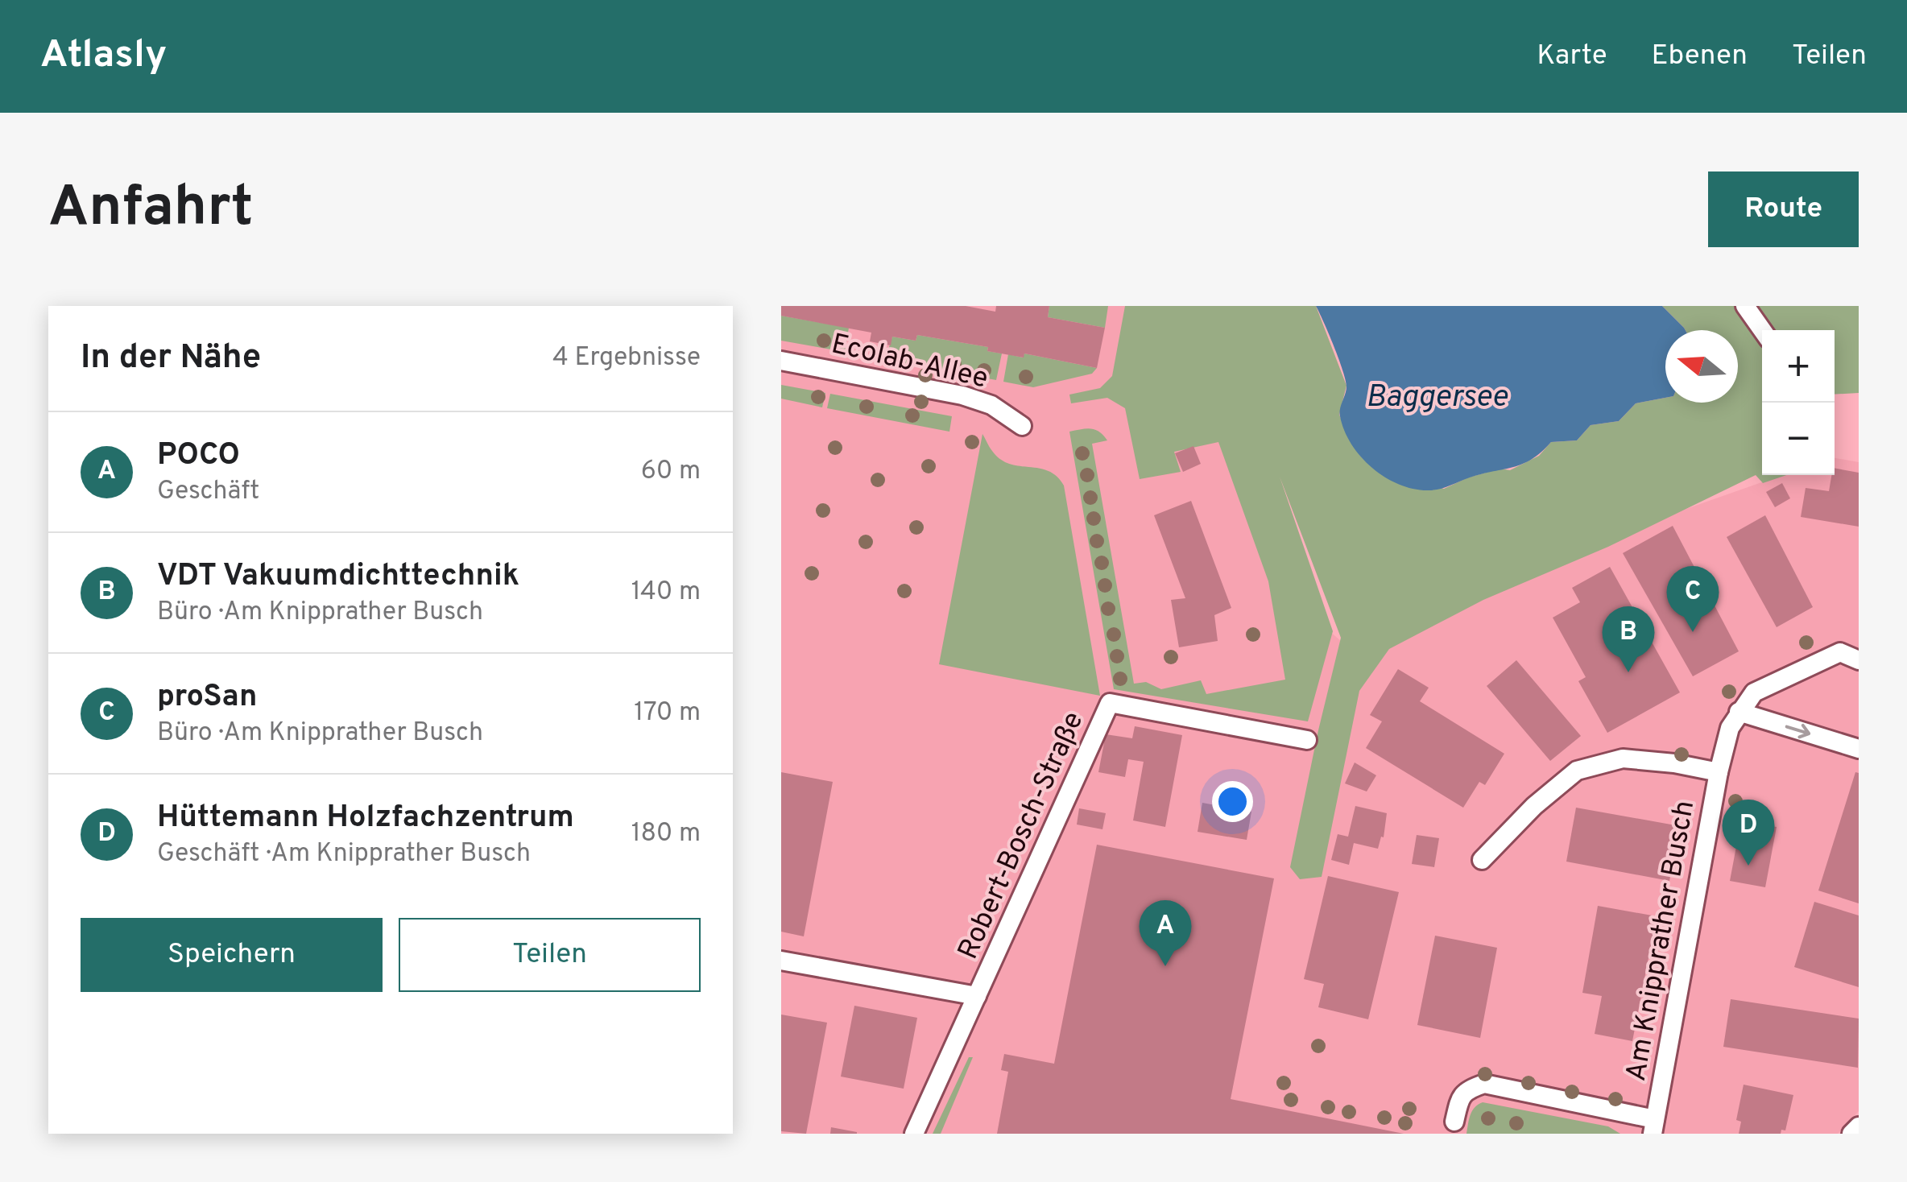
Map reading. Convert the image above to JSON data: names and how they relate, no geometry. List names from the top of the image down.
{
  "streets": {
    "street": ["Ecolab-Allee", "Robert-Bosch-Straße", "Am Knipprather Busch"]
  },
  "water": ["Baggersee"],
  "north": "left",
  "page": {
    "header": "Atlasly",
    "nav": ["Karte", "Ebenen", "Teilen"],
    "buttons": [
      "Route",
      ["Speichern", "Teilen"]
    ],
    "title": "Anfahrt",
    "heading": ["In der Nähe", "4 Ergebnisse"],
    "map_buttons": ["+", "−"],
    "list": [
      {
        "mark": "A",
        "name": "POCO",
        "note": "Geschäft",
        "value": "60 m"
      },
      {
        "mark": "B",
        "name": "VDT Vakuumdichttechnik",
        "note": "Büro · Am Knipprather Busch",
        "value": "140 m"
      },
      {
        "mark": "C",
        "name": "proSan",
        "note": "Büro · Am Knipprather Busch",
        "value": "170 m"
      },
      {
        "mark": "D",
        "name": "Hüttemann Holzfachzentrum",
        "note": "Geschäft · Am Knipprather Busch",
        "value": "180 m"
      }
    ],
    "pins": [
      "C",
      "B",
      "D",
      "A"
    ]
  }
}
